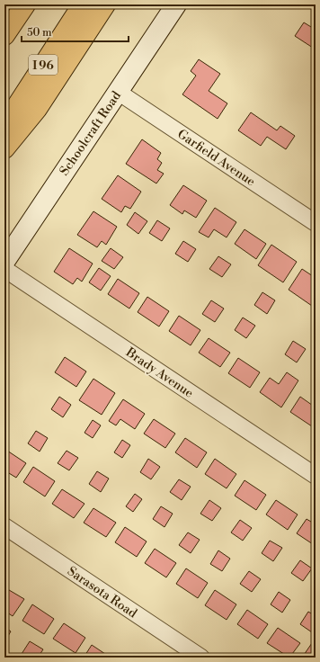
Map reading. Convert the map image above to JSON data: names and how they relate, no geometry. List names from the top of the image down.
{
  "streets": {
    "highway": ["I 96"],
    "main road": ["Schoolcraft Road"],
    "street": ["Garfield Avenue", "Brady Avenue", "Sarasota Road"]
  },
  "crossings": [
    ["Schoolcraft Road", "Garfield Avenue"]
  ],
  "scale_bar": "50 m"
}
